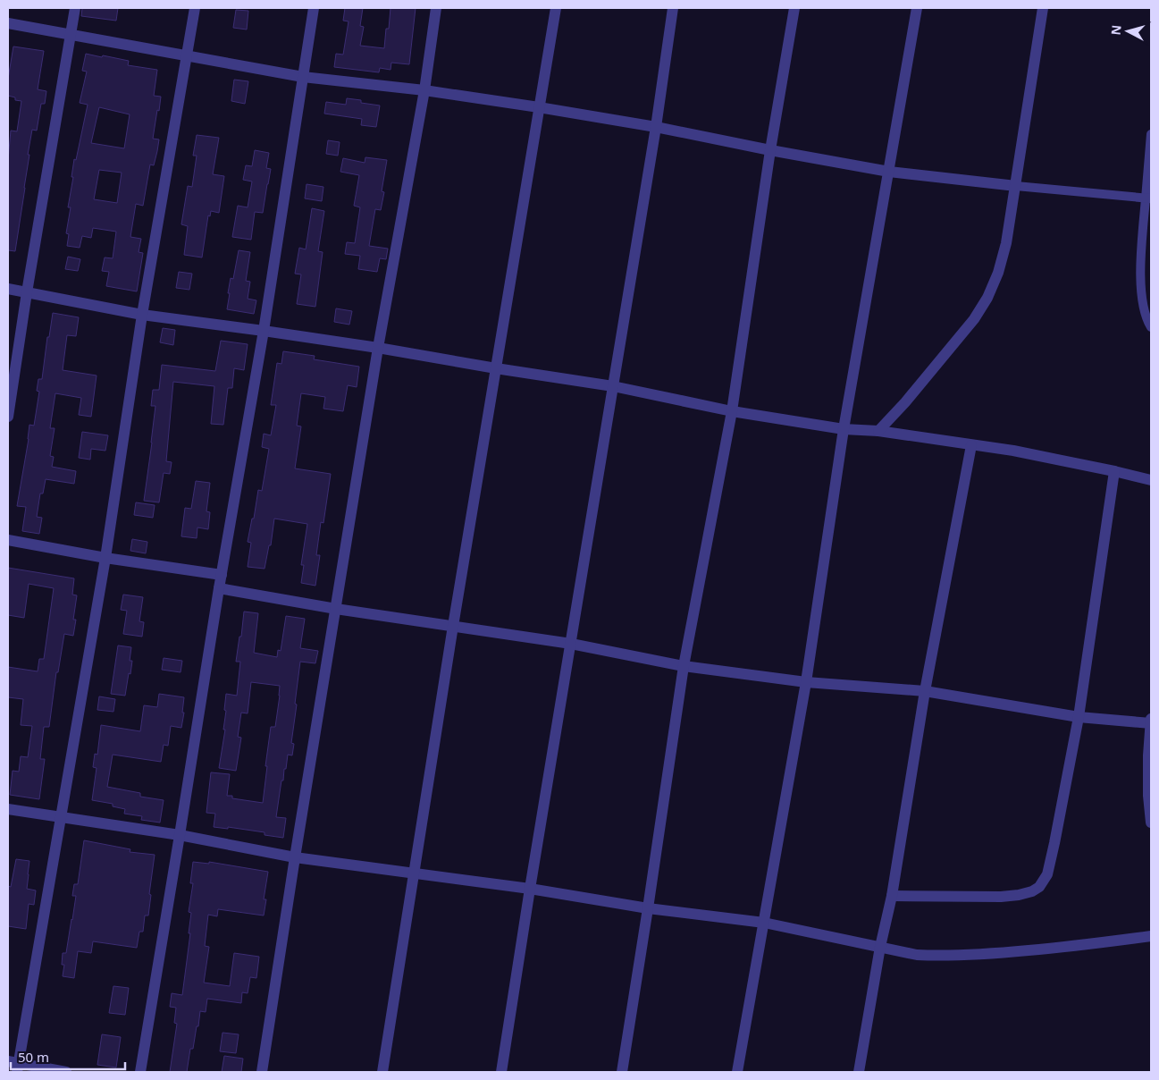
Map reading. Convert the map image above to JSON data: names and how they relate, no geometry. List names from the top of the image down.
{
  "scale_bar": "50 m",
  "north": "left"
}
